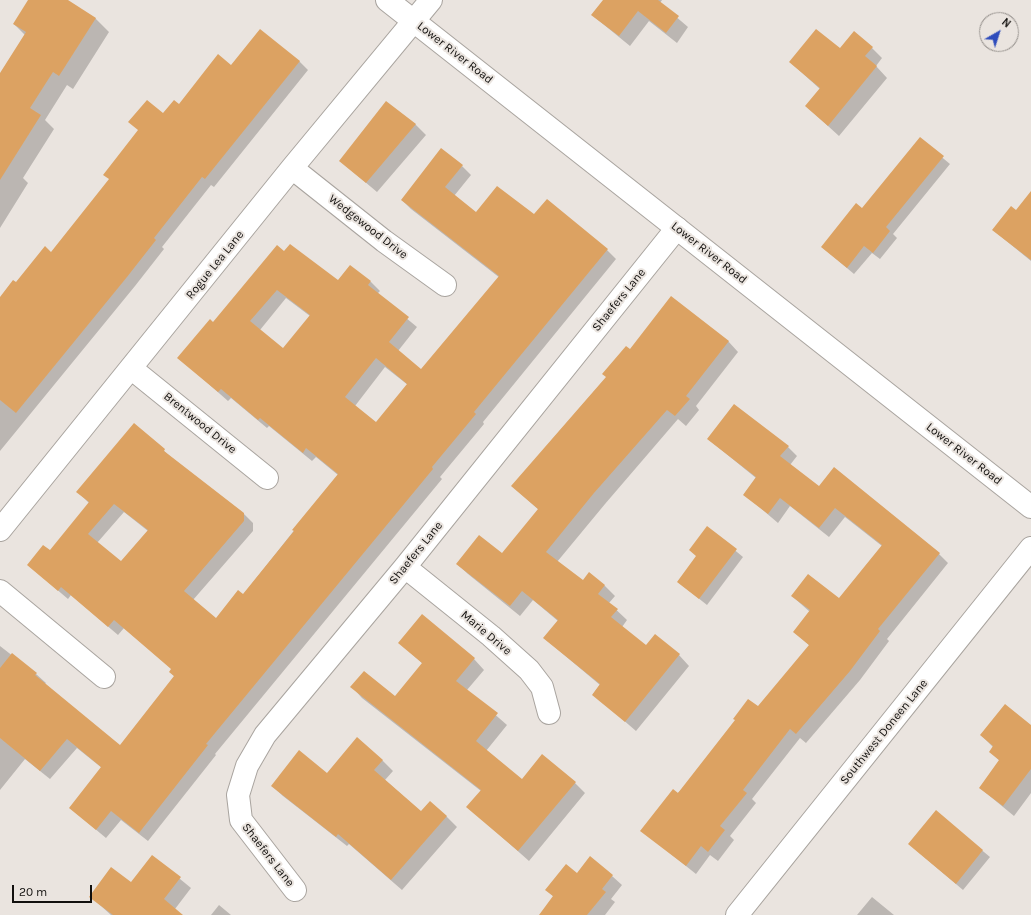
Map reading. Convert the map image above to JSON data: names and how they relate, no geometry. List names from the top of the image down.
{
  "streets": {
    "street": [
      "Lower River Road",
      "Wedgewood Drive",
      "Rogue Lea Lane",
      "Shaefers Lane",
      "Brentwood Drive",
      "Marie Drive",
      "Southwest Doneen Lane"
    ]
  },
  "crossings": [
    ["Lower River Road", "Rogue Lea Lane"],
    ["Lower River Road", "Shaefers Lane"],
    ["Wedgewood Drive", "Rogue Lea Lane"],
    ["Rogue Lea Lane", "Brentwood Drive"],
    ["Shaefers Lane", "Marie Drive"]
  ],
  "scale_bar": "20 m",
  "north": "top right"
}
